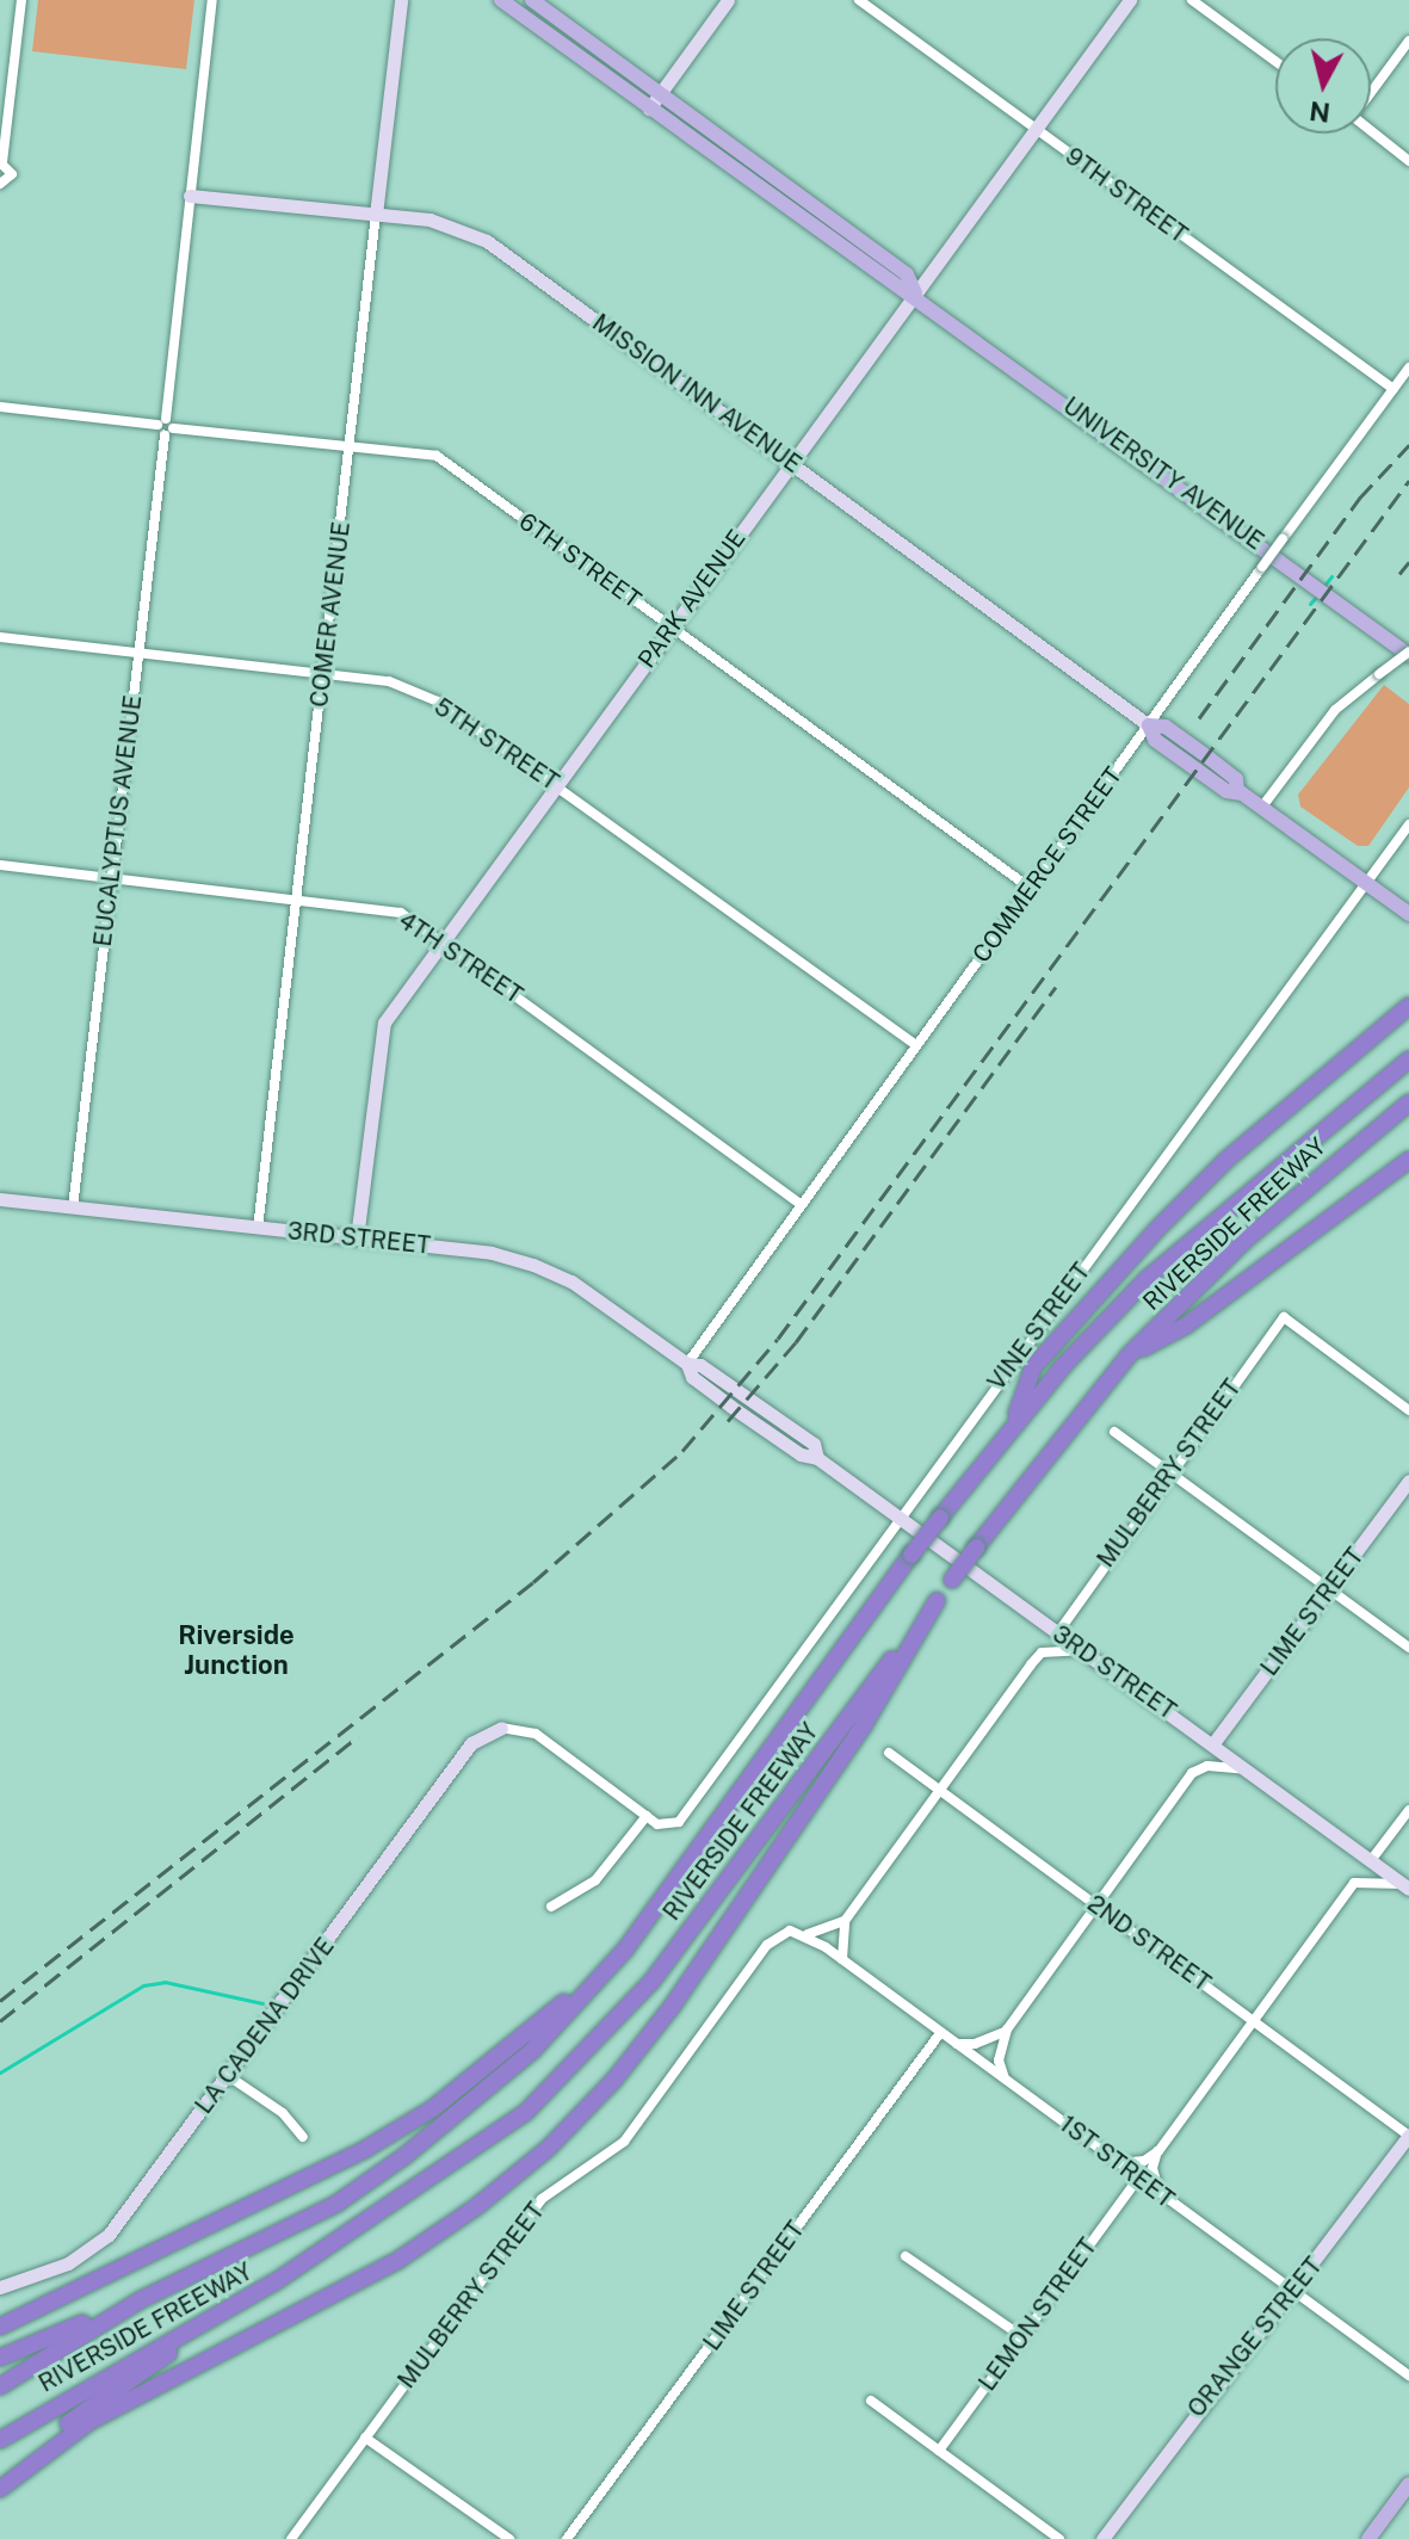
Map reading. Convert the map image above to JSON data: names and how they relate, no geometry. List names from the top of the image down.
{
  "streets": {
    "highway": ["RIVERSIDE FREEWAY"],
    "main road": [
      "MISSION INN AVENUE",
      "UNIVERSITY AVENUE",
      "PARK AVENUE",
      "COMER AVENUE",
      "3RD STREET",
      "LIME STREET",
      "LA CADENA DRIVE",
      "ORANGE STREET"
    ],
    "street": [
      "9TH STREET",
      "6TH STREET",
      "5TH STREET",
      "EUCALYPTUS AVENUE",
      "COMMERCE STREET",
      "4TH STREET",
      "VINE STREET",
      "MULBERRY STREET",
      "2ND STREET",
      "1ST STREET",
      "LEMON STREET"
    ]
  },
  "crossings": [
    ["9TH STREET", "PARK AVENUE"],
    ["9TH STREET", "COMMERCE STREET"],
    ["MISSION INN AVENUE", "PARK AVENUE"],
    ["MISSION INN AVENUE", "COMER AVENUE"],
    ["MISSION INN AVENUE", "EUCALYPTUS AVENUE"],
    ["MISSION INN AVENUE", "COMMERCE STREET"],
    ["MISSION INN AVENUE", "VINE STREET"],
    ["UNIVERSITY AVENUE", "PARK AVENUE"],
    ["6TH STREET", "PARK AVENUE"],
    ["6TH STREET", "COMER AVENUE"],
    ["6TH STREET", "EUCALYPTUS AVENUE"],
    ["6TH STREET", "COMMERCE STREET"],
    ["PARK AVENUE", "5TH STREET"],
    ["PARK AVENUE", "4TH STREET"],
    ["PARK AVENUE", "3RD STREET"],
    ["COMER AVENUE", "5TH STREET"],
    ["COMER AVENUE", "4TH STREET"],
    ["COMER AVENUE", "3RD STREET"],
    ["5TH STREET", "EUCALYPTUS AVENUE"],
    ["5TH STREET", "COMMERCE STREET"],
    ["EUCALYPTUS AVENUE", "4TH STREET"],
    ["EUCALYPTUS AVENUE", "3RD STREET"],
    ["COMMERCE STREET", "4TH STREET"],
    ["COMMERCE STREET", "3RD STREET"],
    ["3RD STREET", "VINE STREET"],
    ["3RD STREET", "MULBERRY STREET"],
    ["3RD STREET", "LIME STREET"],
    ["MULBERRY STREET", "1ST STREET"],
    ["LIME STREET", "1ST STREET"],
    ["2ND STREET", "ORANGE STREET"],
    ["1ST STREET", "LEMON STREET"],
    ["1ST STREET", "ORANGE STREET"]
  ],
  "districts": ["Riverside Junction"],
  "north": "bottom"
}
